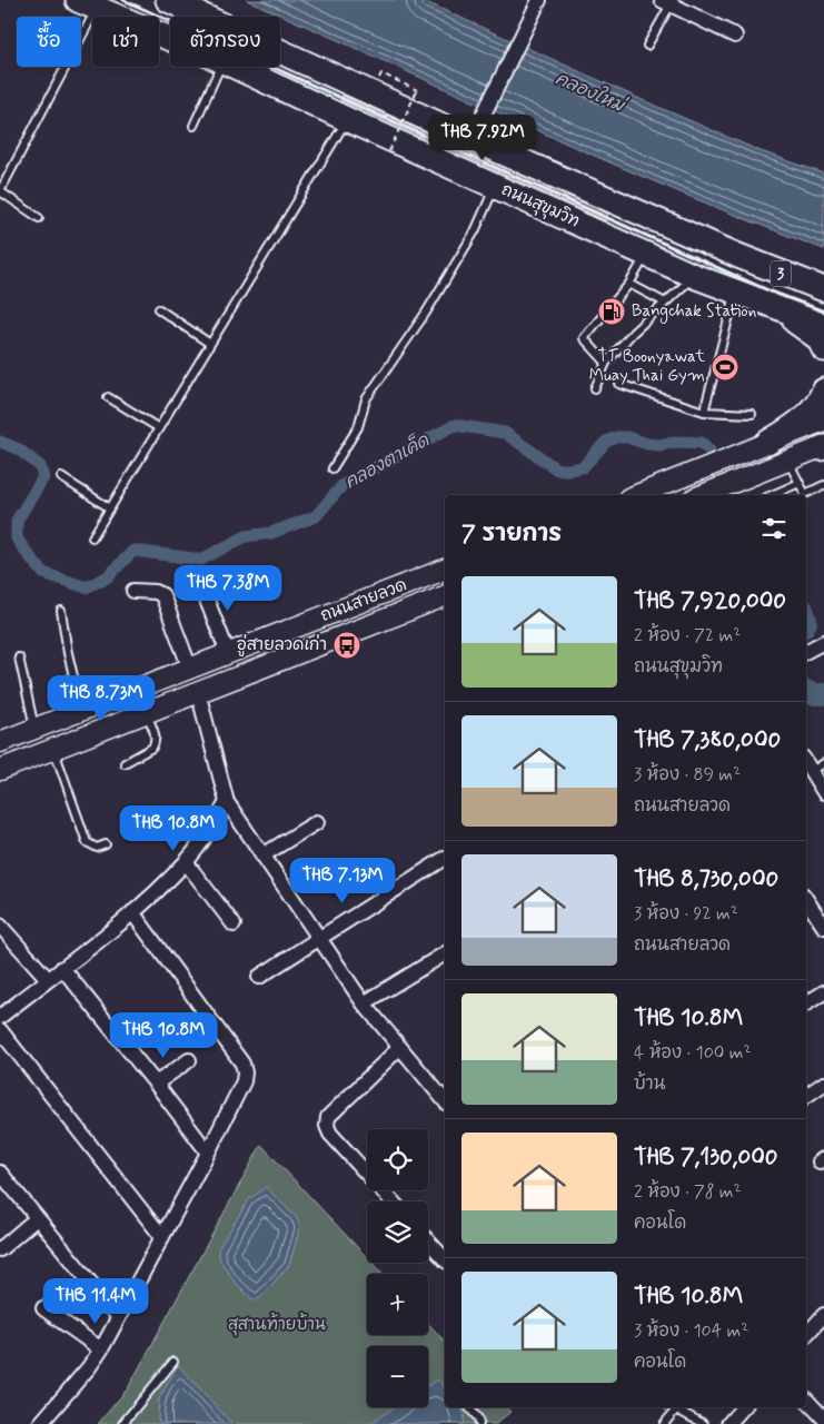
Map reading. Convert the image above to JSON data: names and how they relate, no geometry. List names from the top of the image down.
{
  "streets": {
    "highway": ["ถนนสุขุมวิท", "3"],
    "main road": ["ถนนสายลวด"]
  },
  "water": ["คลองใหม่", "คลองตาเค็ด"],
  "parks": ["สุสานท้ายบ้าน"],
  "places": {
    "fuel station": ["Bangchak Station"],
    "sports": ["TT Boonyawat Muay Thai Gym"],
    "bus stop": ["อู่สายลวดเก่า"]
  },
  "page": {
    "chip": ["ซื้อ", "เช่า", "ตัวกรอง"],
    "price": [
      "THB 7.92M",
      "THB 7.38M",
      "THB 8.73M",
      "THB 10.8M",
      "THB 7.13M",
      "THB 10.8M",
      "THB 11.4M"
    ],
    "heading": "7 รายการ",
    "list": [
      {
        "name": "THB 7,920,000",
        "note": "2 ห้อง · 72 m² · ถนนสุขุมวิท"
      },
      {
        "name": "THB 7,380,000",
        "note": "3 ห้อง · 89 m² · ถนนสายลวด"
      },
      {
        "name": "THB 8,730,000",
        "note": "3 ห้อง · 92 m² · ถนนสายลวด"
      },
      {
        "name": "THB 10.8M",
        "note": "4 ห้อง · 100 m² · บ้าน"
      },
      {
        "name": "THB 7,130,000",
        "note": "2 ห้อง · 78 m² · คอนโด"
      },
      {
        "name": "THB 10.8M",
        "note": "3 ห้อง · 104 m² · คอนโด"
      }
    ],
    "map_buttons": ["+", "−"]
  }
}
